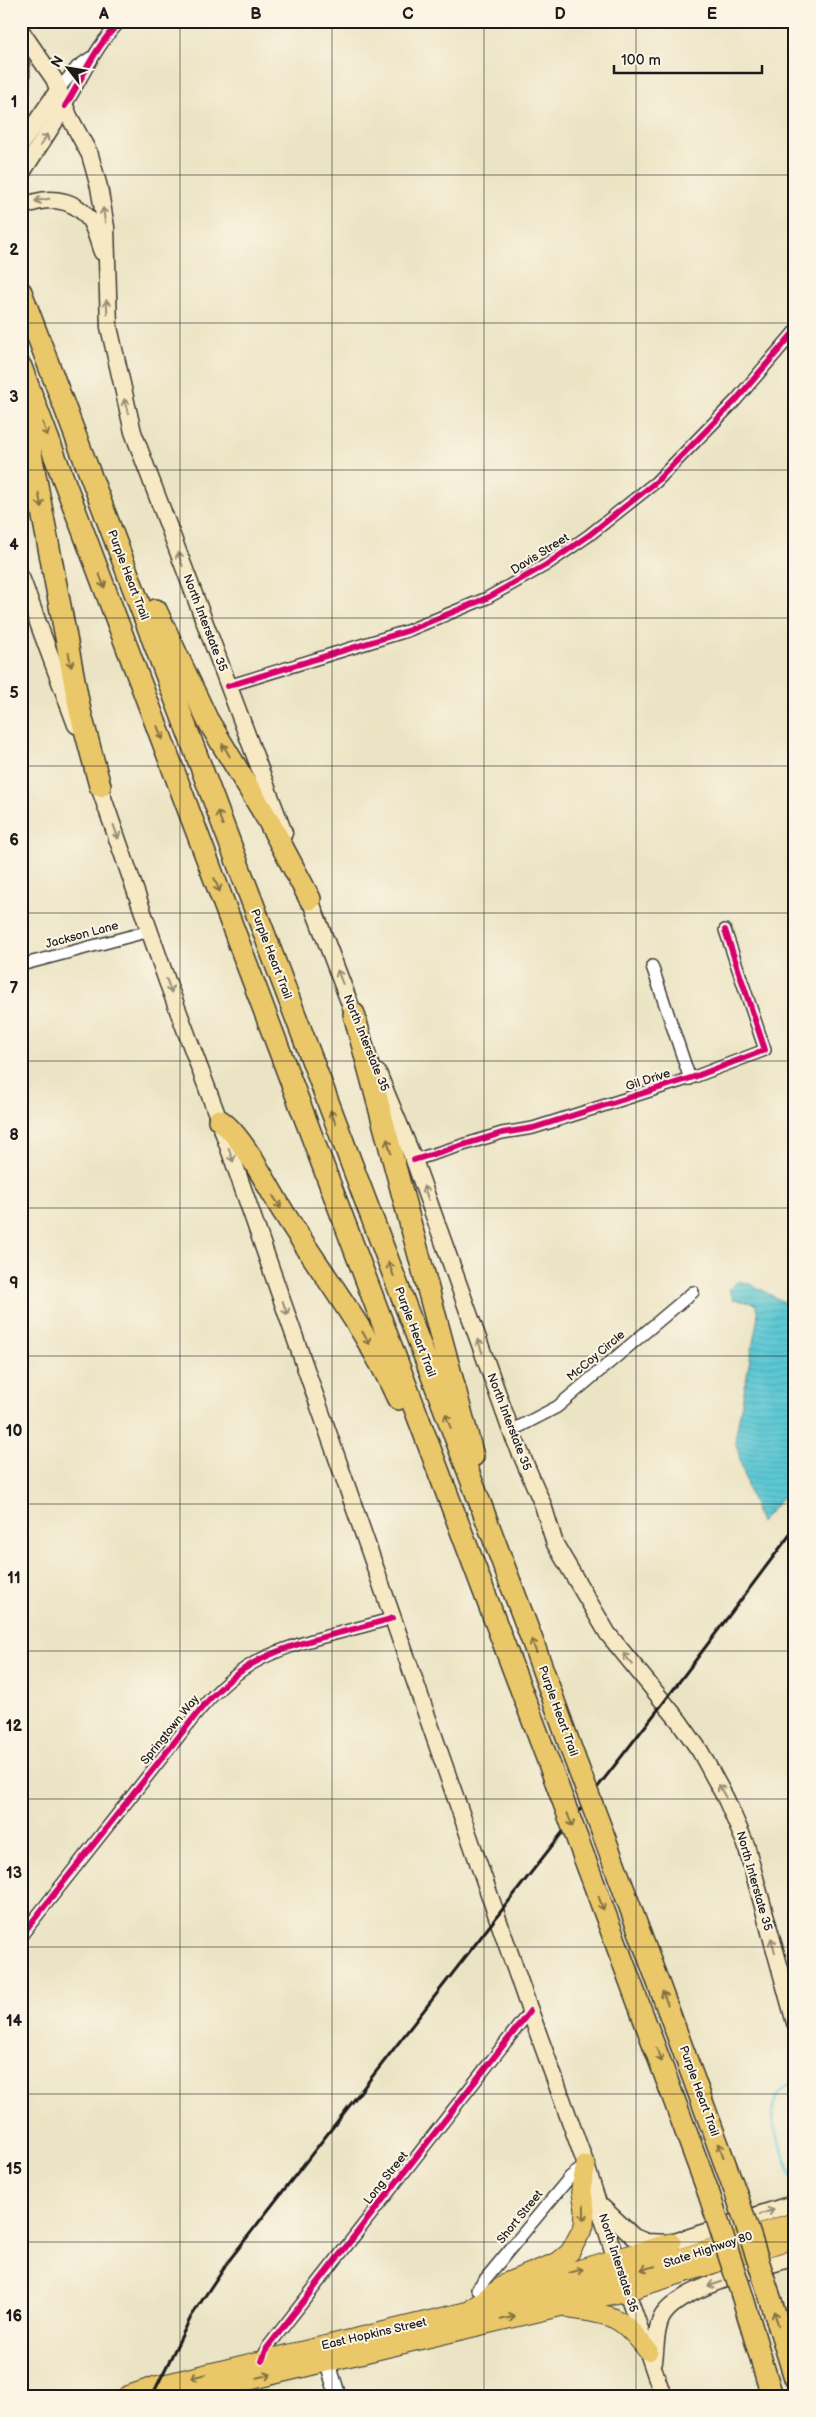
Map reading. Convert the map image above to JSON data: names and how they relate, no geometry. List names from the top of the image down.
{
  "streets": {
    "highway": ["Purple Heart Trail"],
    "main road": ["North Interstate 35", "State Highway 80", "East Hopkins Street"],
    "street": [
      "Davis Street",
      "Jackson Lane",
      "Gil Drive",
      "McCoy Circle",
      "Springtown Way",
      "Long Street",
      "Short Street"
    ]
  },
  "crossings": [
    ["Davis Street", "North Interstate 35"],
    ["North Interstate 35", "Jackson Lane"],
    ["North Interstate 35", "Gil Drive"],
    ["North Interstate 35", "McCoy Circle"],
    ["North Interstate 35", "Springtown Way"],
    ["North Interstate 35", "Long Street"],
    ["North Interstate 35", "Short Street"],
    ["North Interstate 35", "State Highway 80"],
    ["North Interstate 35", "East Hopkins Street"],
    ["Long Street", "East Hopkins Street"],
    ["State Highway 80", "East Hopkins Street"]
  ],
  "scale_bar": "100 m",
  "north": "top left",
  "grid": {
    "columns": [
      "A",
      "B",
      "C",
      "D",
      "E"
    ],
    "rows": [
      "1",
      "2",
      "3",
      "4",
      "5",
      "6",
      "7",
      "8",
      "9",
      "10",
      "11",
      "12",
      "13",
      "14",
      "15",
      "16"
    ]
  }
}
